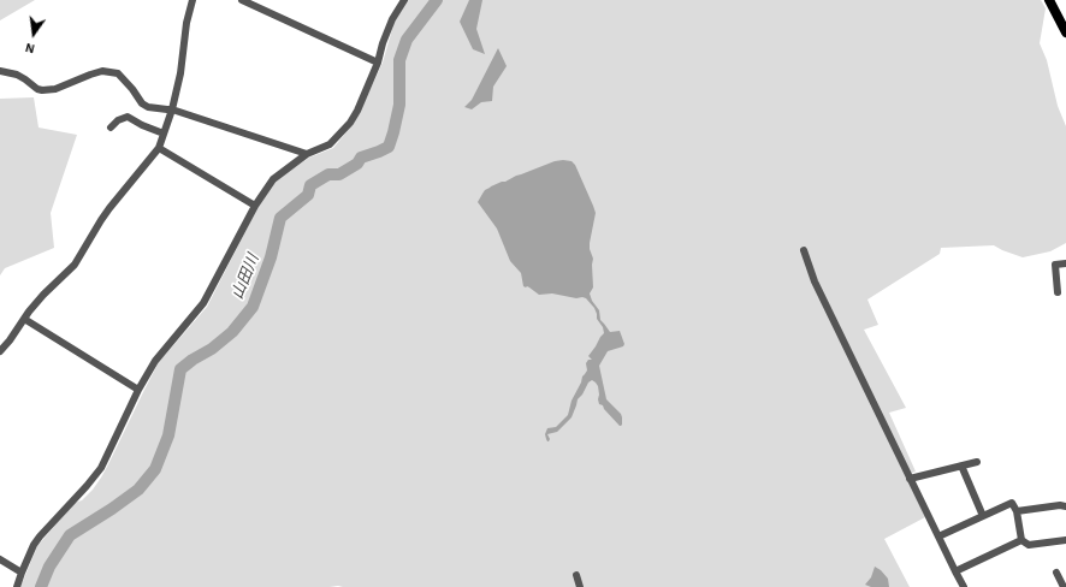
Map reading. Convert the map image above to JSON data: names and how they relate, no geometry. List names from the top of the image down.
{
  "water": ["山田川"],
  "north": "bottom"
}
